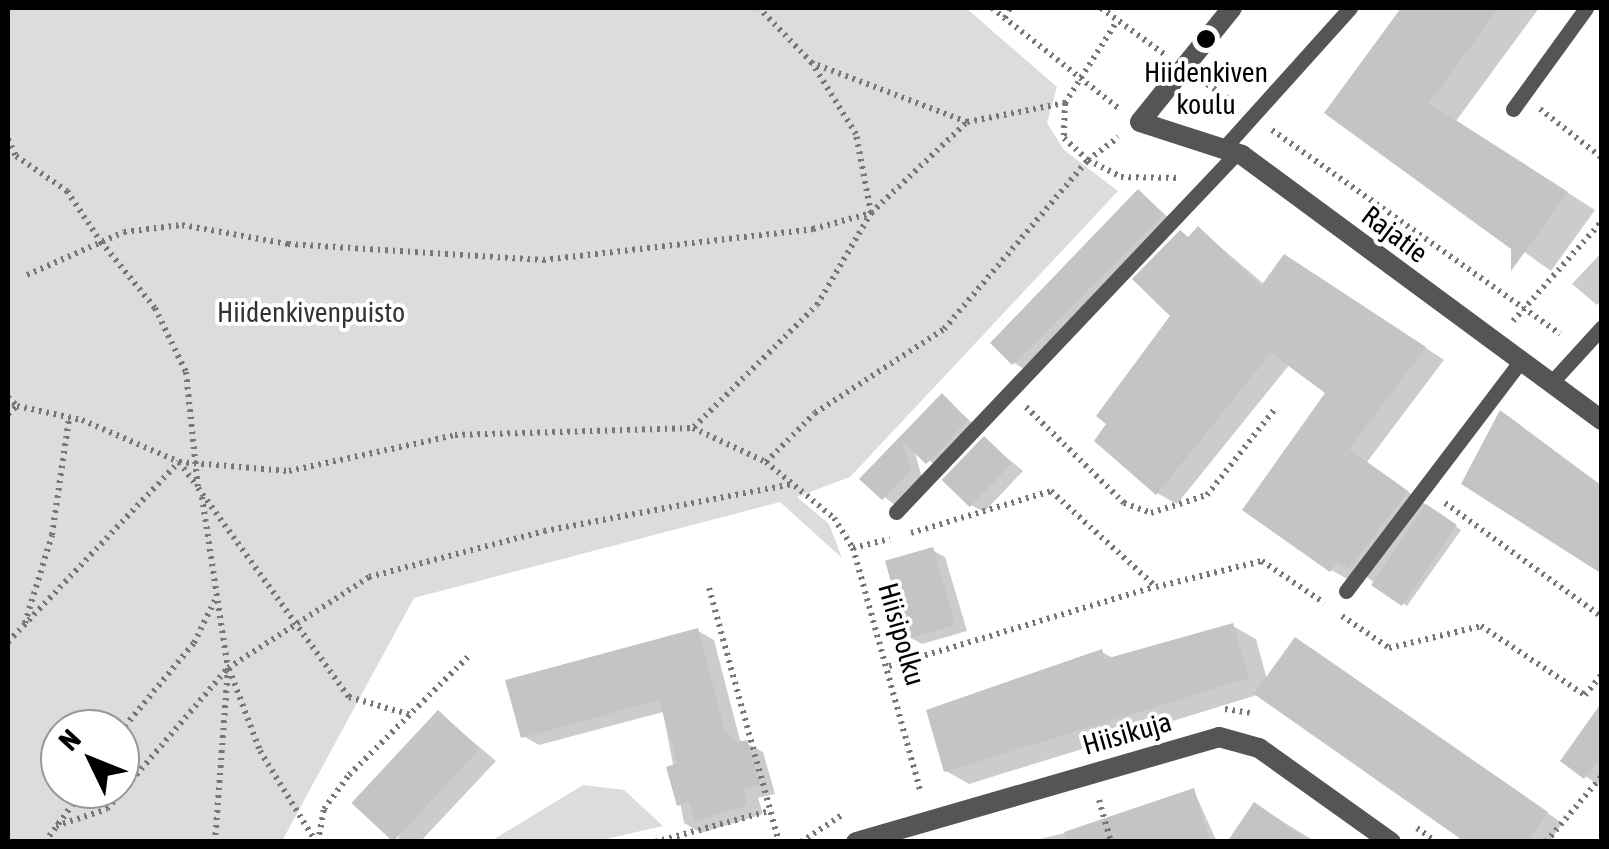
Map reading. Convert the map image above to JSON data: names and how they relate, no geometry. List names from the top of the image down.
{
  "streets": {
    "street": ["Rajatie", "Hiisikuja"],
    "path": ["Hiisipolku"]
  },
  "crossings": [
    ["Hiisipolku", "Hiisikuja"]
  ],
  "parks": ["Hiidenkivenpuisto"],
  "places": ["Hiidenkiven koulu"],
  "north": "top left"
}
